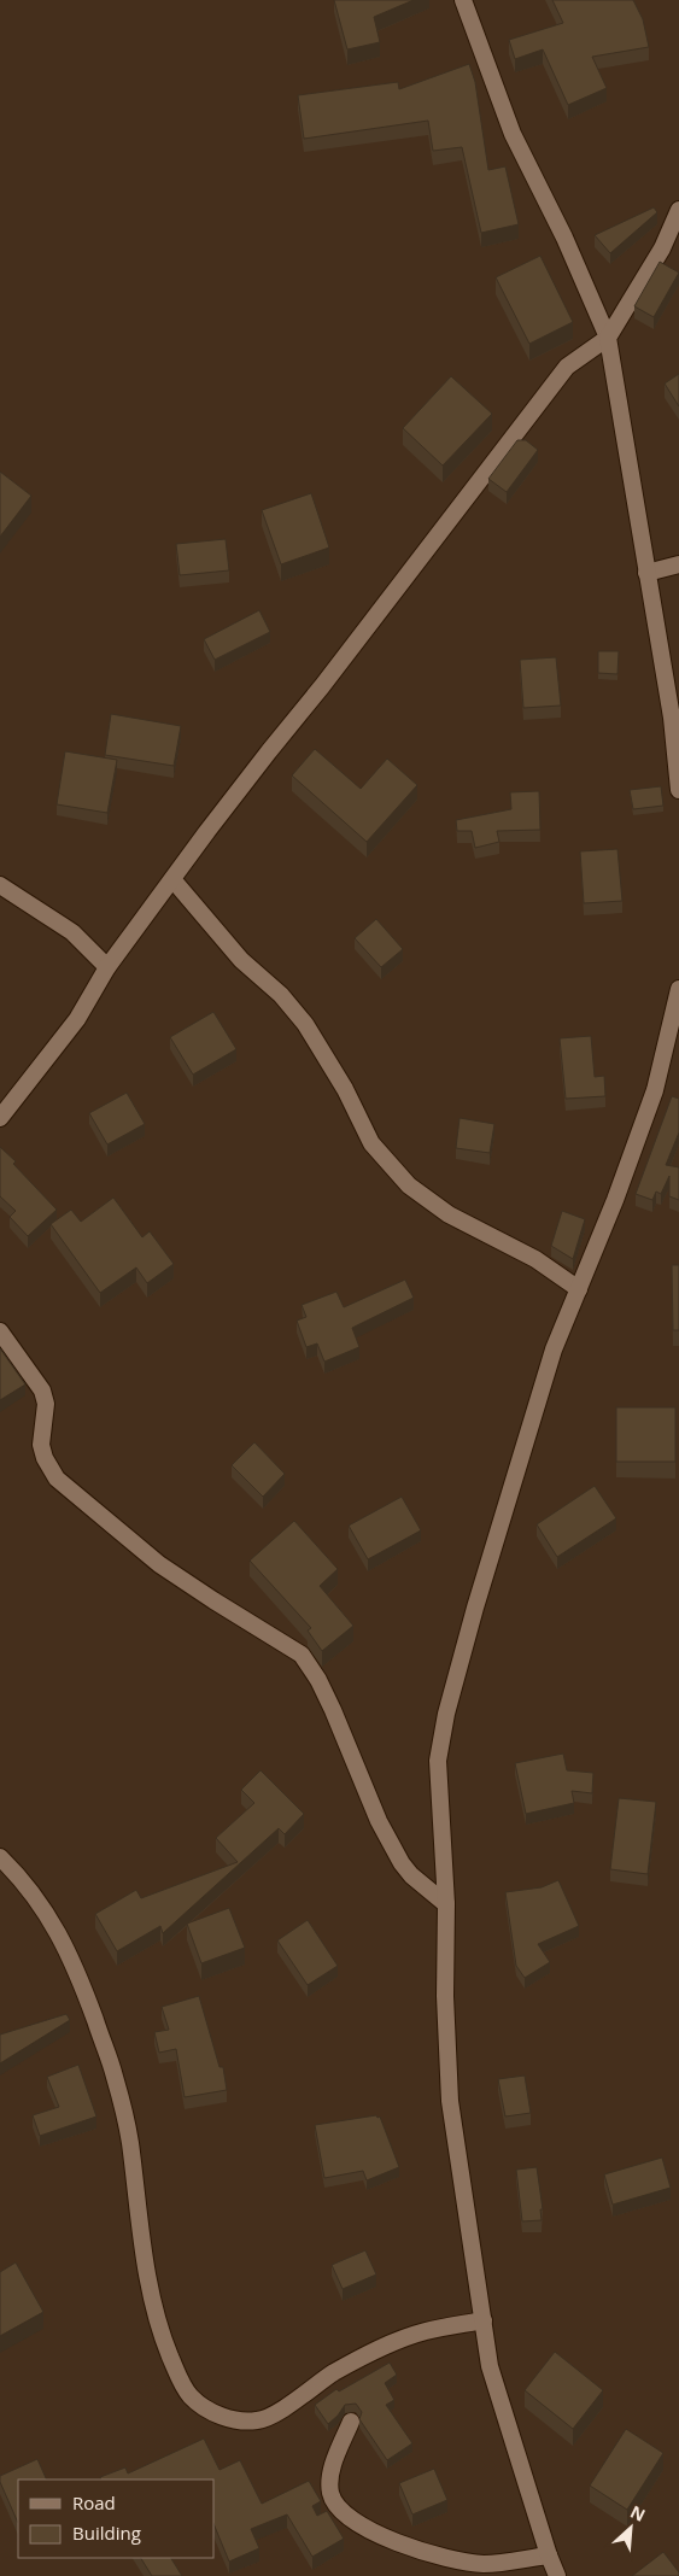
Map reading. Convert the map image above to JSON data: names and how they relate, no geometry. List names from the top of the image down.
{
  "legend": ["Road", "Building"],
  "north": "top right"
}
